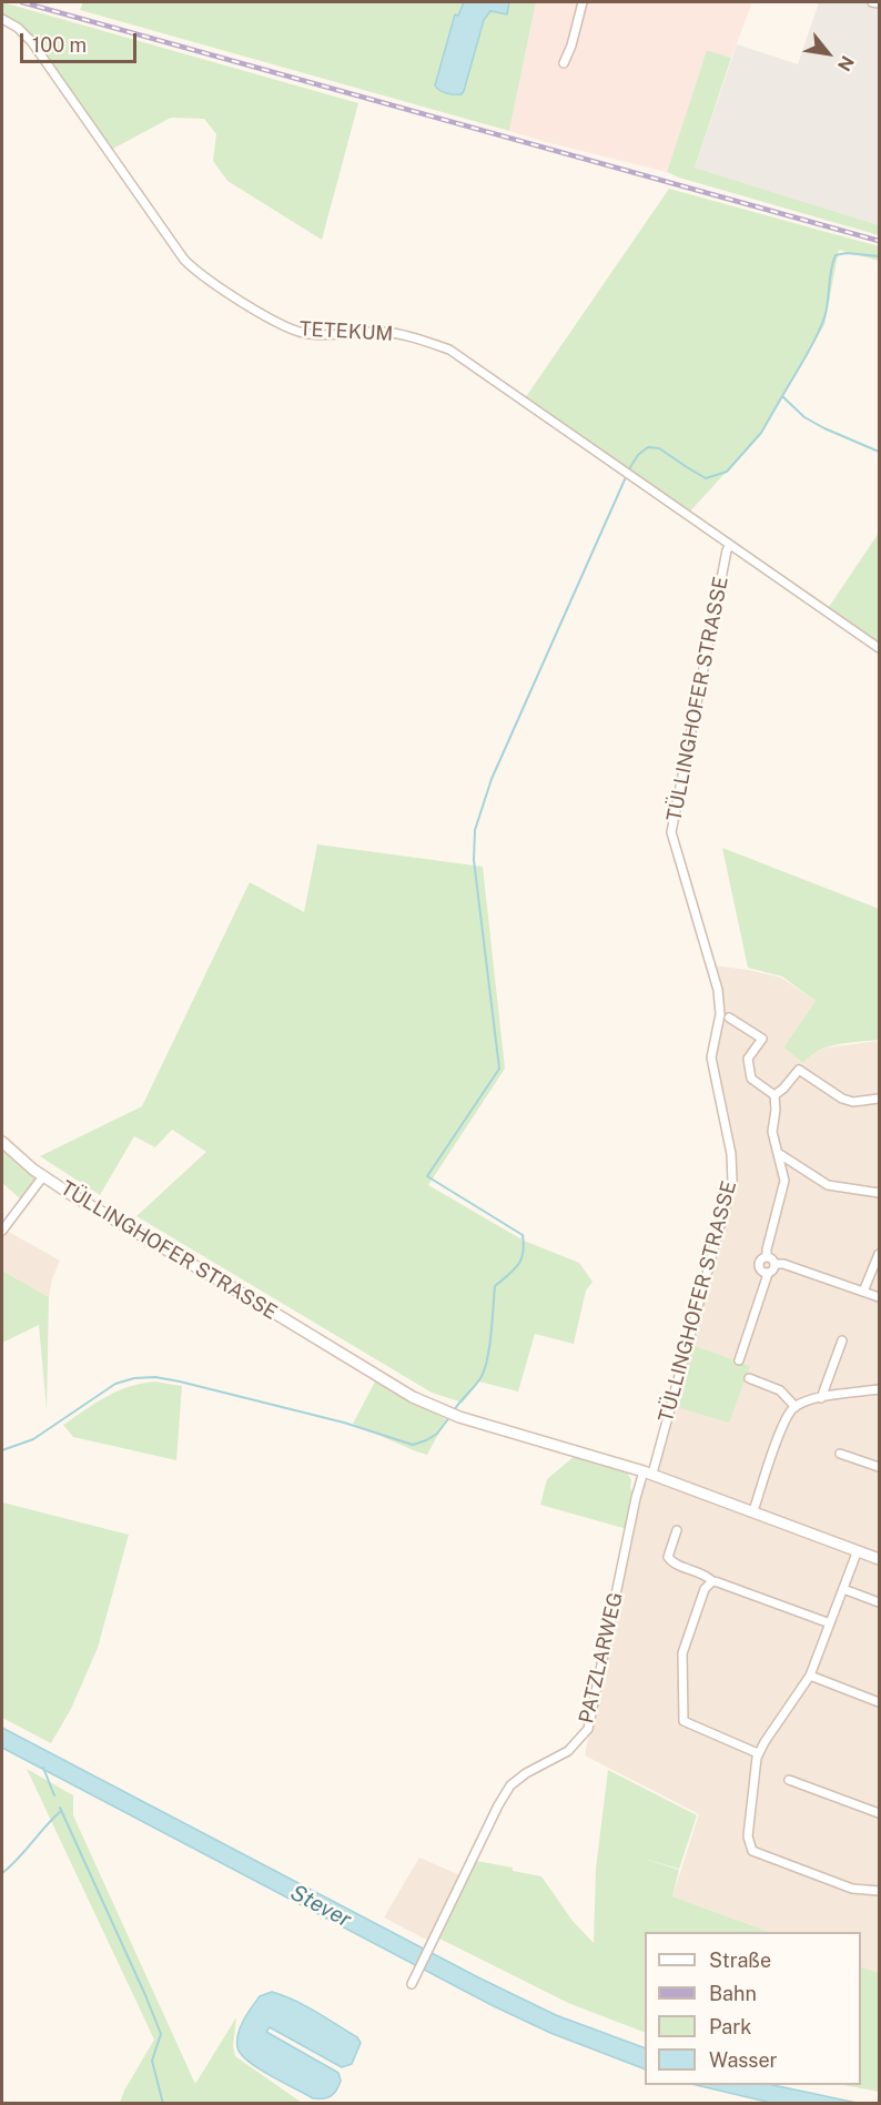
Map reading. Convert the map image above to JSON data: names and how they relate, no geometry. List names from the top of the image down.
{
  "streets": {
    "main road": ["TÜLLINGHOFER STRASSE"],
    "street": ["TETEKUM", "PATZLARWEG"]
  },
  "crossings": [
    ["TETEKUM", "TÜLLINGHOFER STRASSE"],
    ["TÜLLINGHOFER STRASSE", "PATZLARWEG"]
  ],
  "water": ["Stever"],
  "legend": [
    "Straße",
    "Bahn",
    "Park",
    "Wasser"
  ],
  "scale_bar": "100 m",
  "north": "bottom right"
}
